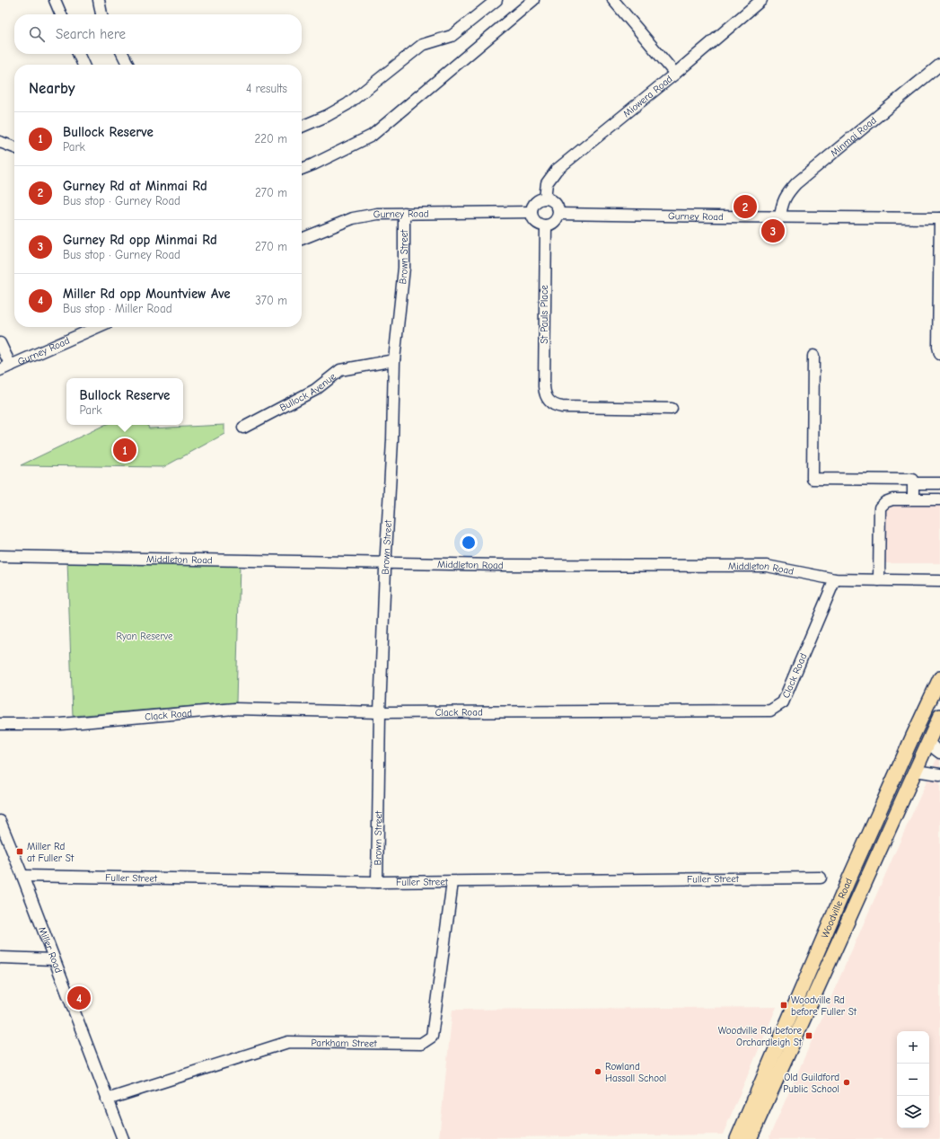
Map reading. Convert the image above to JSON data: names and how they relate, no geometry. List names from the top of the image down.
{
  "streets": {
    "main road": ["Woodville Road"],
    "street": [
      "Miowera Road",
      "Minmai Road",
      "Gurney Road",
      "Brown Street",
      "St Pauls Place",
      "Bullock Avenue",
      "Middleton Road",
      "Clack Road",
      "Fuller Street",
      "Miller Road",
      "Parkham Street"
    ]
  },
  "crossings": [
    ["Miowera Road", "Gurney Road"],
    ["Miowera Road", "St Pauls Place"],
    ["Minmai Road", "Gurney Road"],
    ["Gurney Road", "Brown Street"],
    ["Gurney Road", "St Pauls Place"],
    ["Brown Street", "Bullock Avenue"],
    ["Brown Street", "Middleton Road"],
    ["Brown Street", "Clack Road"],
    ["Brown Street", "Fuller Street"],
    ["Middleton Road", "Clack Road"],
    ["Fuller Street", "Miller Road"],
    ["Fuller Street", "Parkham Street"],
    ["Miller Road", "Parkham Street"]
  ],
  "parks": ["Ryan Reserve"],
  "places": {
    "transit": ["Miller Rd at Fuller St", "Woodville Rd before Fuller St", "Woodville Rd before Orchardleigh St"],
    "other": ["Rowland Hassall School", "Old Guildford Public School"]
  },
  "page": {
    "search": "Search here",
    "heading": ["Nearby", "4 results"],
    "list": [
      {
        "mark": "1",
        "name": "Bullock Reserve",
        "note": "Park",
        "value": "220 m"
      },
      {
        "mark": "2",
        "name": "Gurney Rd at Minmai Rd",
        "note": "Bus stop · Gurney Road",
        "value": "270 m"
      },
      {
        "mark": "3",
        "name": "Gurney Rd opp Minmai Rd",
        "note": "Bus stop · Gurney Road",
        "value": "270 m"
      },
      {
        "mark": "4",
        "name": "Miller Rd opp Mountview Ave",
        "note": "Bus stop · Miller Road",
        "value": "370 m"
      }
    ],
    "pins": [
      "2",
      "3",
      "1",
      "4"
    ],
    "popup": ["Bullock Reserve", "Park"],
    "map_buttons": ["+", "−"]
  }
}
